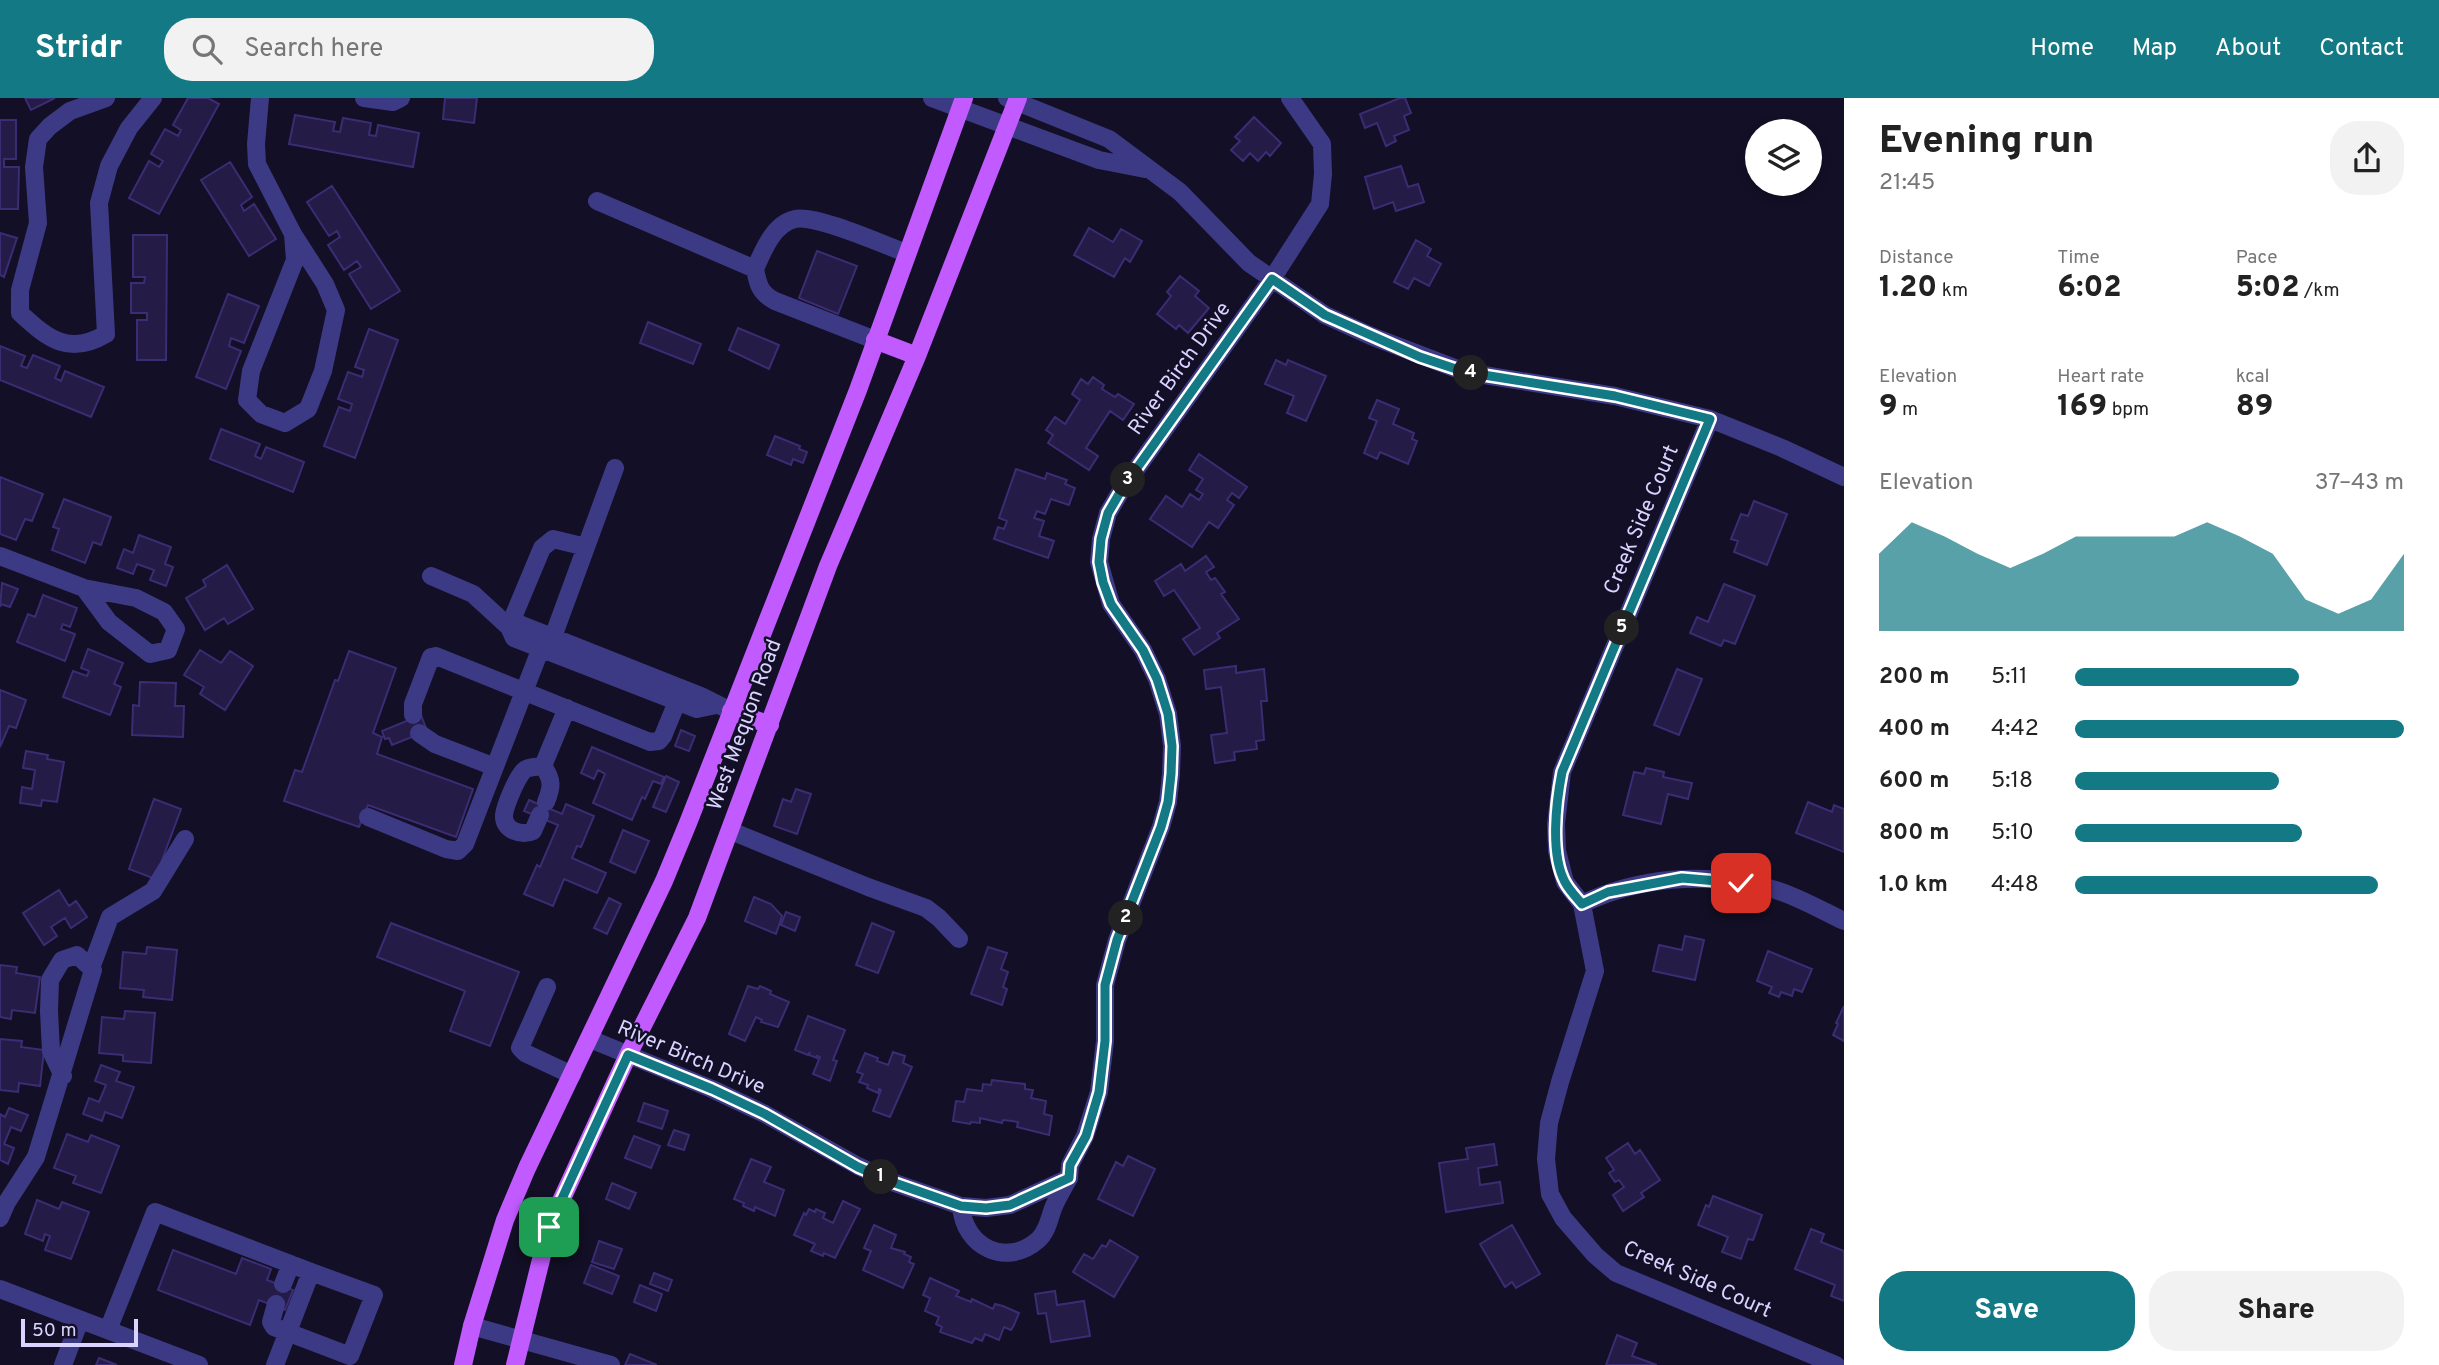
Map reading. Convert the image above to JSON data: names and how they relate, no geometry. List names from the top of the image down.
{
  "streets": {
    "main road": ["West Mequon Road"],
    "street": ["River Birch Drive", "Creek Side Court"]
  },
  "crossings": [
    ["River Birch Drive", "West Mequon Road"]
  ],
  "scale_bar": "50 m",
  "page": {
    "header": "Stridr",
    "search": "Search here",
    "nav": [
      "Home",
      "Map",
      "About",
      "Contact"
    ],
    "heading": ["Evening run", "21:45"],
    "stats": [
      ["Distance", "1.20 km"],
      ["Time", "6:02"],
      ["Pace", "5:02 /km"],
      ["Elevation", "9 m"],
      ["Heart rate", "169 bpm"],
      ["kcal", "89"]
    ],
    "pins": [
      "4",
      "3",
      "5",
      "2",
      "1"
    ],
    "chart": ["Elevation", "37–43 m"],
    "list": [
      {
        "name": "200 m",
        "note": "5:11"
      },
      {
        "name": "400 m",
        "note": "4:42"
      },
      {
        "name": "600 m",
        "note": "5:18"
      },
      {
        "name": "800 m",
        "note": "5:10"
      },
      {
        "name": "1.0 km",
        "note": "4:48"
      }
    ],
    "buttons": ["Save", "Share"],
    "scale": "50 m"
  }
}
